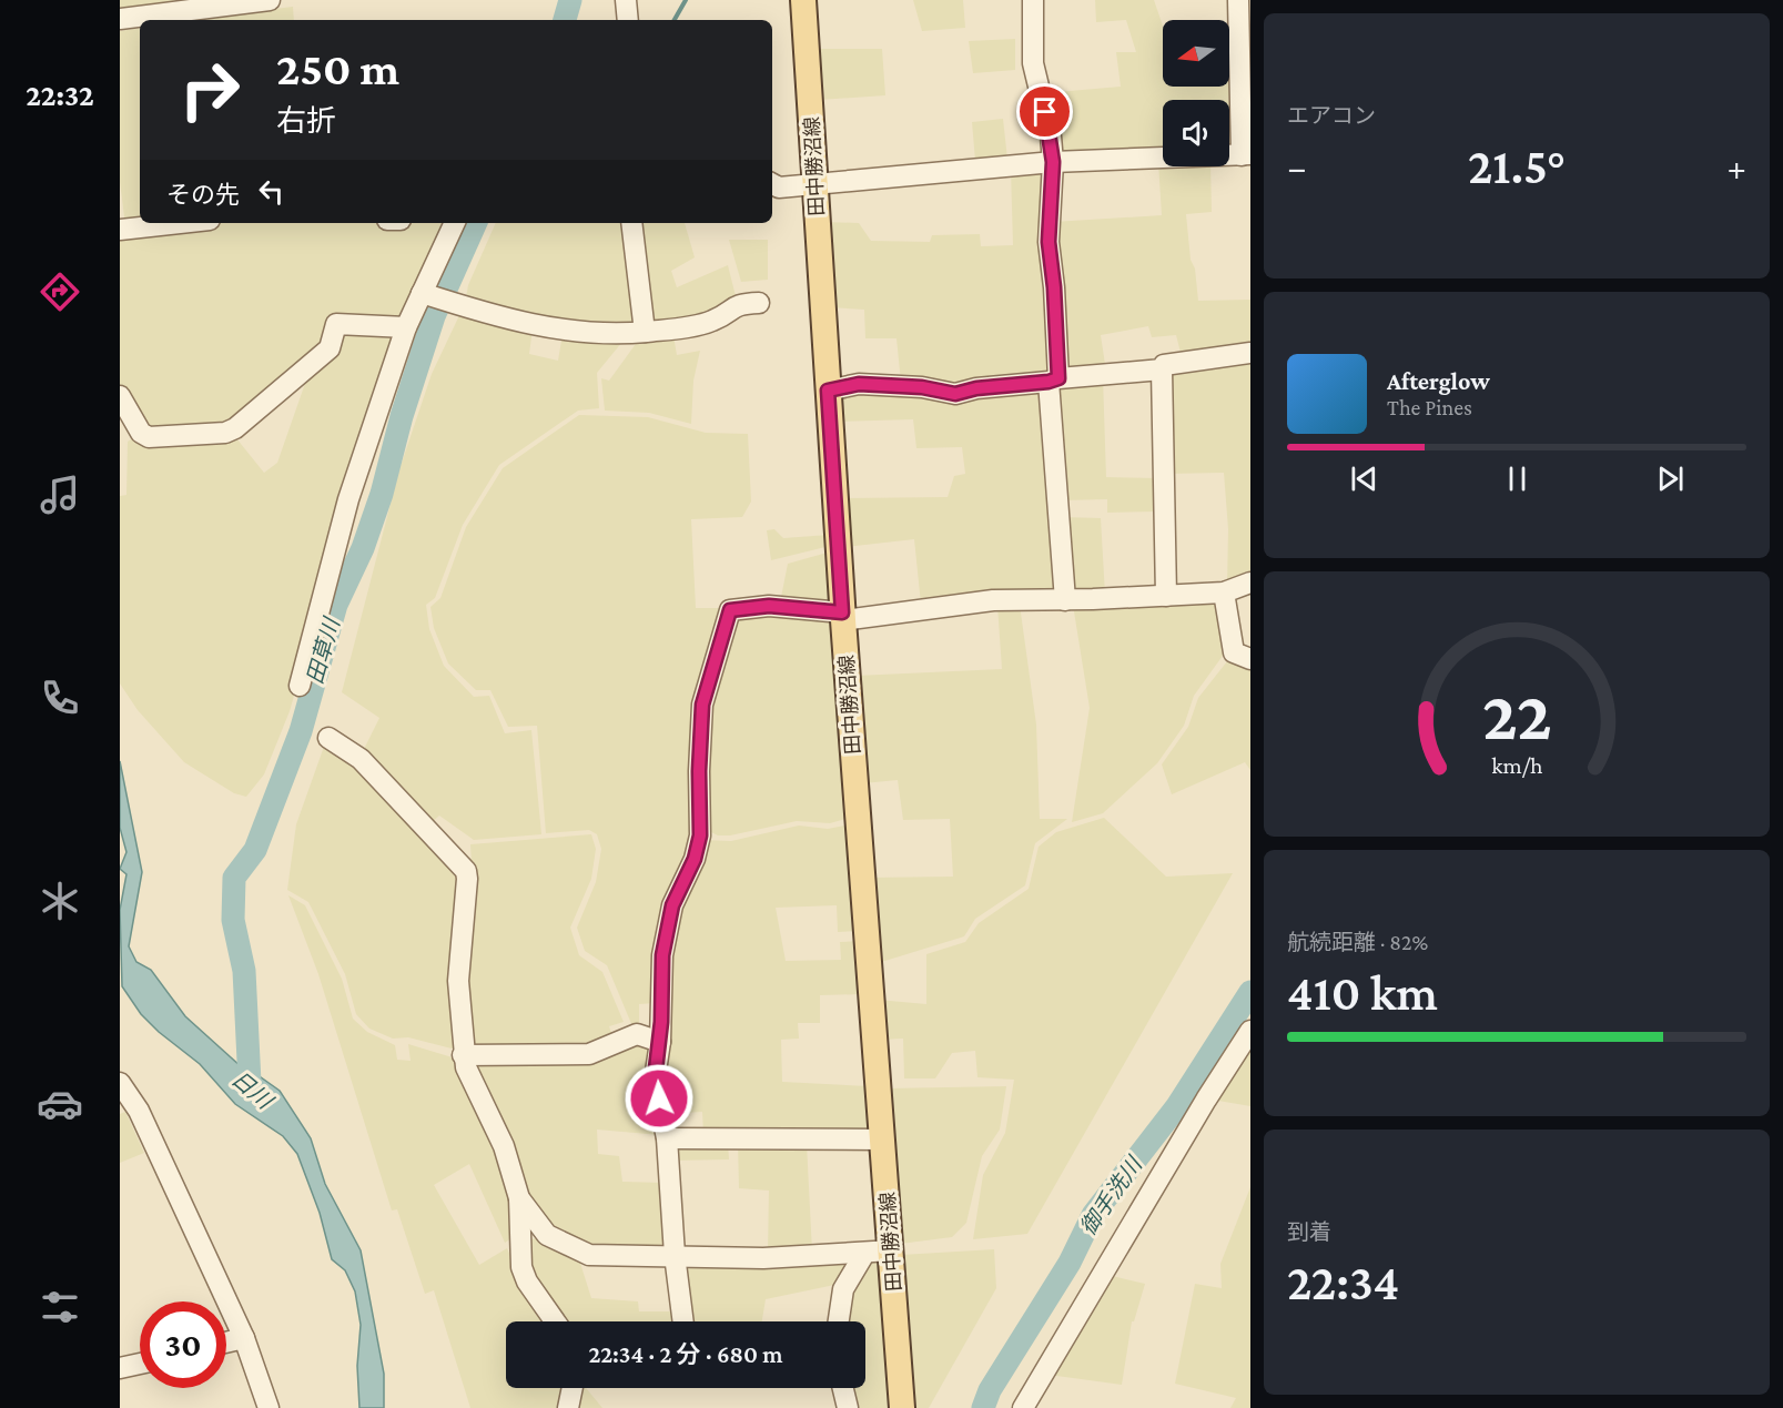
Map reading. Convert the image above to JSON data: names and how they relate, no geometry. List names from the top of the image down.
{
  "streets": {
    "main road": ["田中勝沼線"]
  },
  "water": ["田草川", "日川", "御手洗川"],
  "north": "left",
  "page": {
    "tabs": "22:32",
    "tile": [
      "エアコン",
      ["航続距離 · 82%", "410 km"],
      ["到着", "22:34"]
    ],
    "turn": ["250 m", "右折"],
    "heat": ["−", "21.5°", "+"],
    "then": "その先",
    "song": ["Afterglow", "The Pines"],
    "limit": "30",
    "trip": "22:34 · 2 分 · 680 m",
    "gauge": ["22", "km/h"]
  }
}
